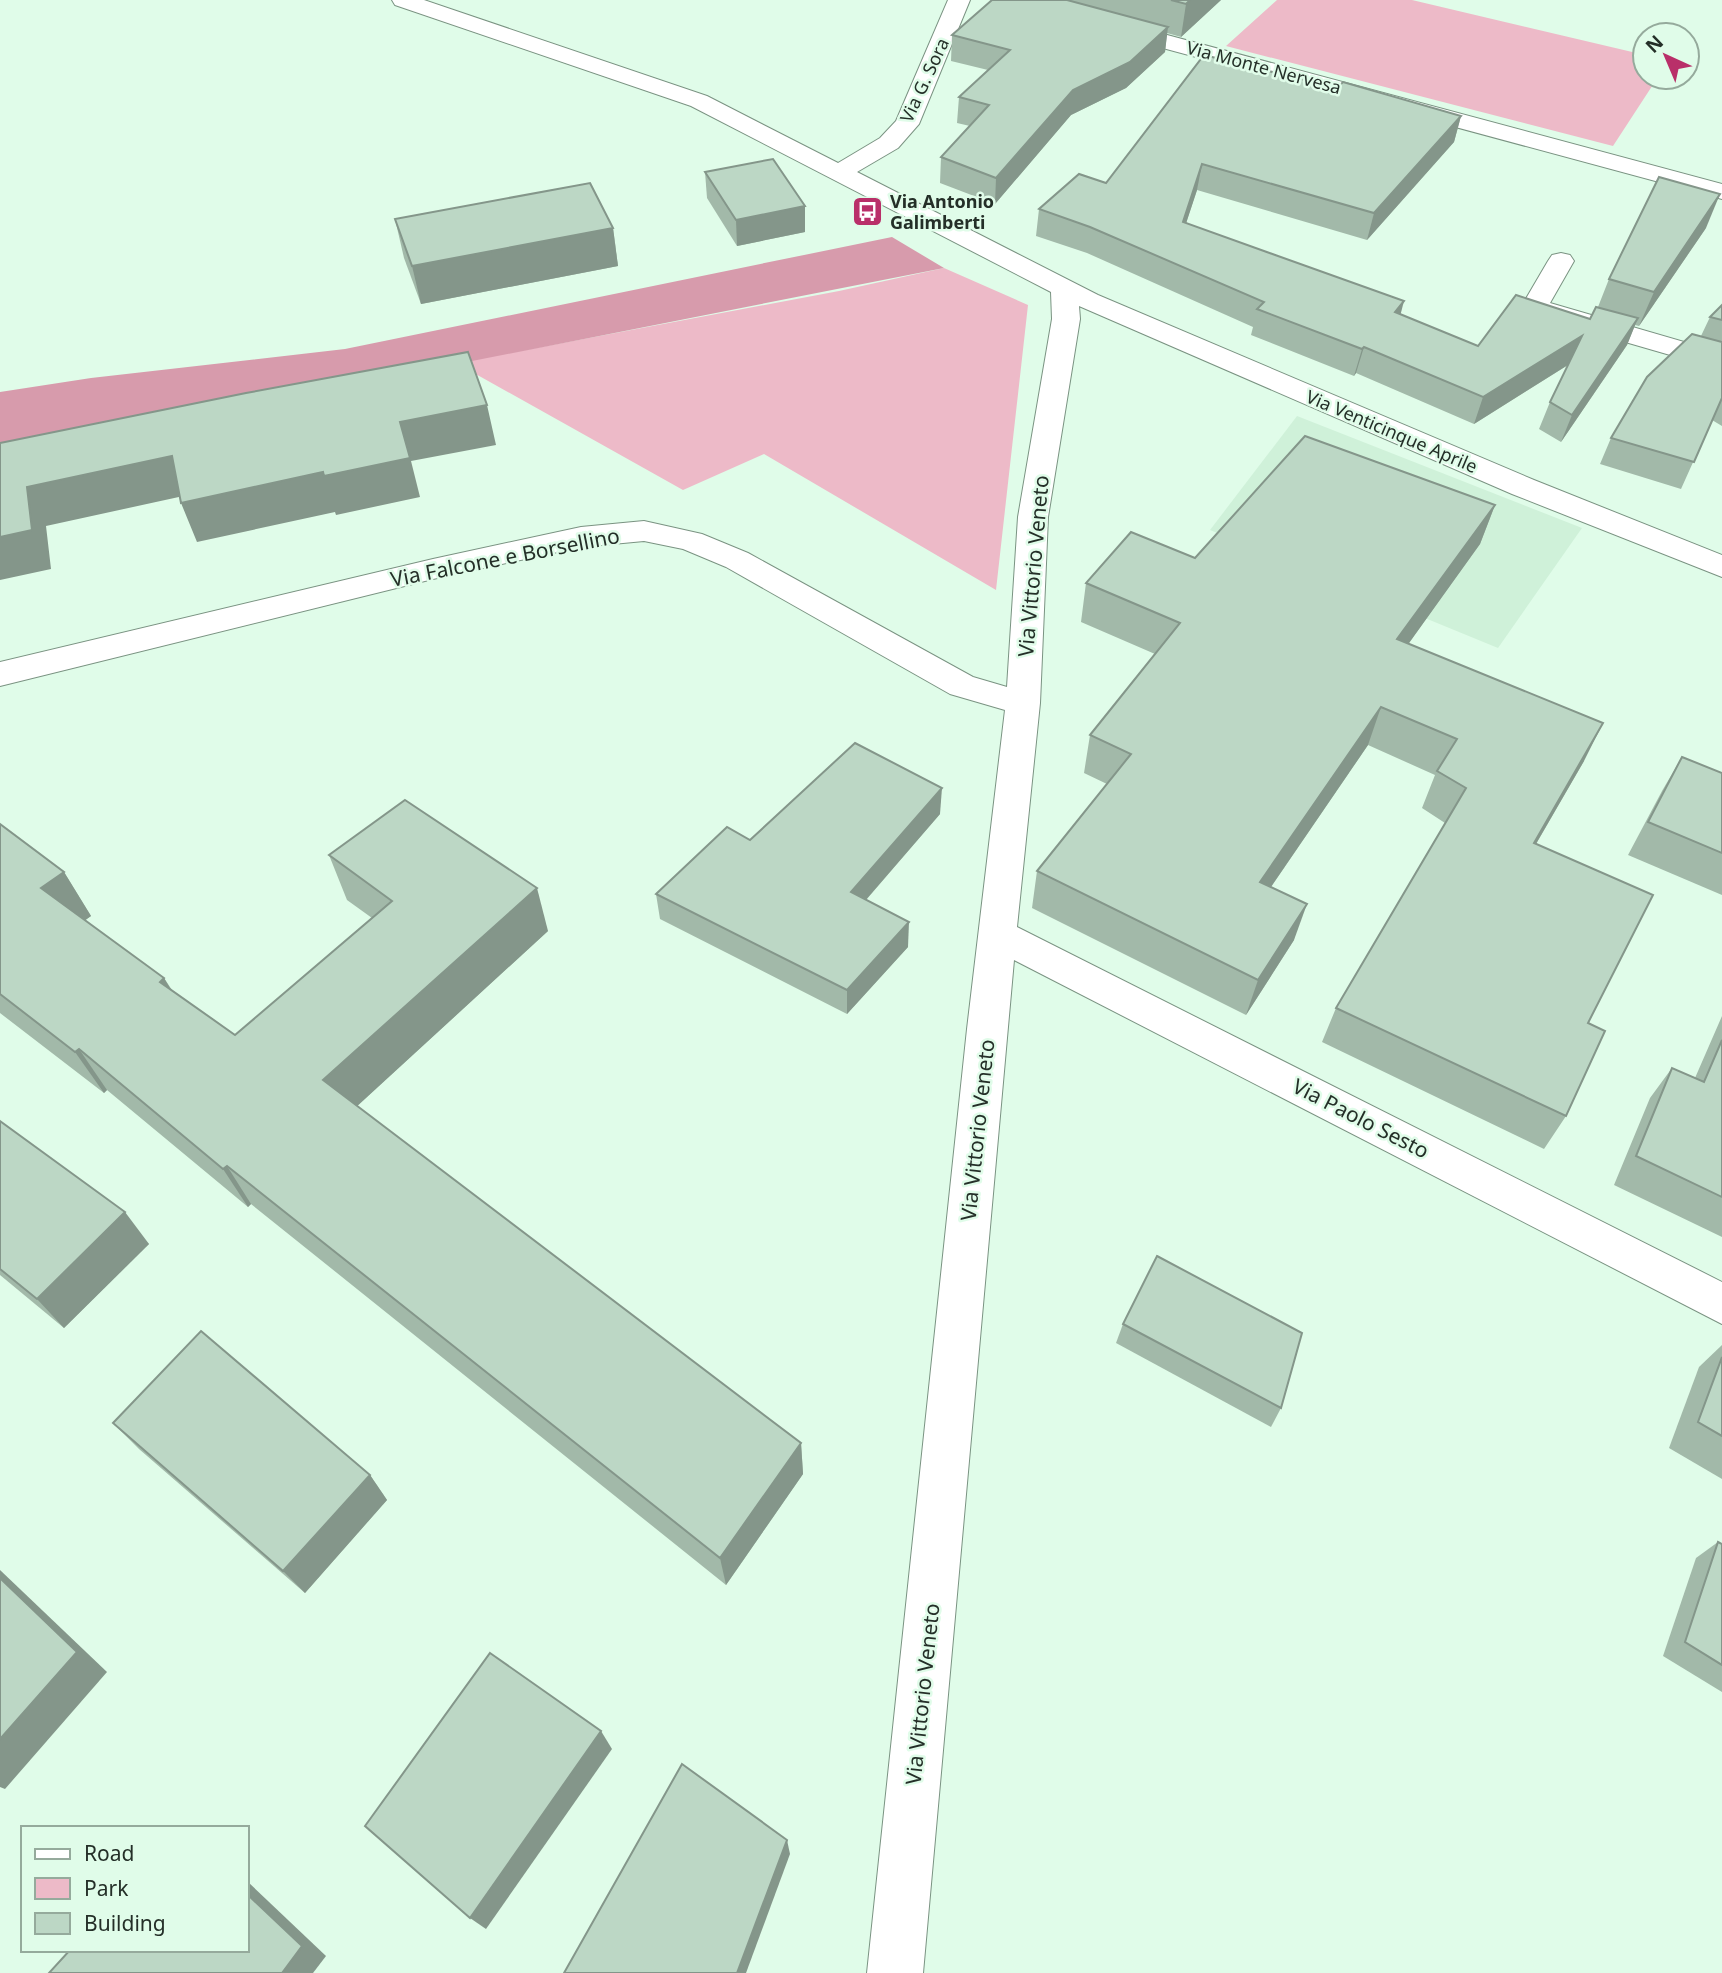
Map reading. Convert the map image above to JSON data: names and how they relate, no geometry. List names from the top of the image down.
{
  "streets": {
    "street": [
      "Via Monte Nervesa",
      "Via G. Sora",
      "Via Venticinque Aprile",
      "Via Falcone e Borsellino",
      "Via Vittorio Veneto",
      "Via Paolo Sesto"
    ]
  },
  "crossings": [
    ["Via Venticinque Aprile", "Via Vittorio Veneto"],
    ["Via Falcone e Borsellino", "Via Vittorio Veneto"],
    ["Via Vittorio Veneto", "Via Paolo Sesto"]
  ],
  "places": {
    "bus stop": ["Via Antonio Galimberti"]
  },
  "legend": ["Road", "Park", "Building"],
  "north": "top left"
}
